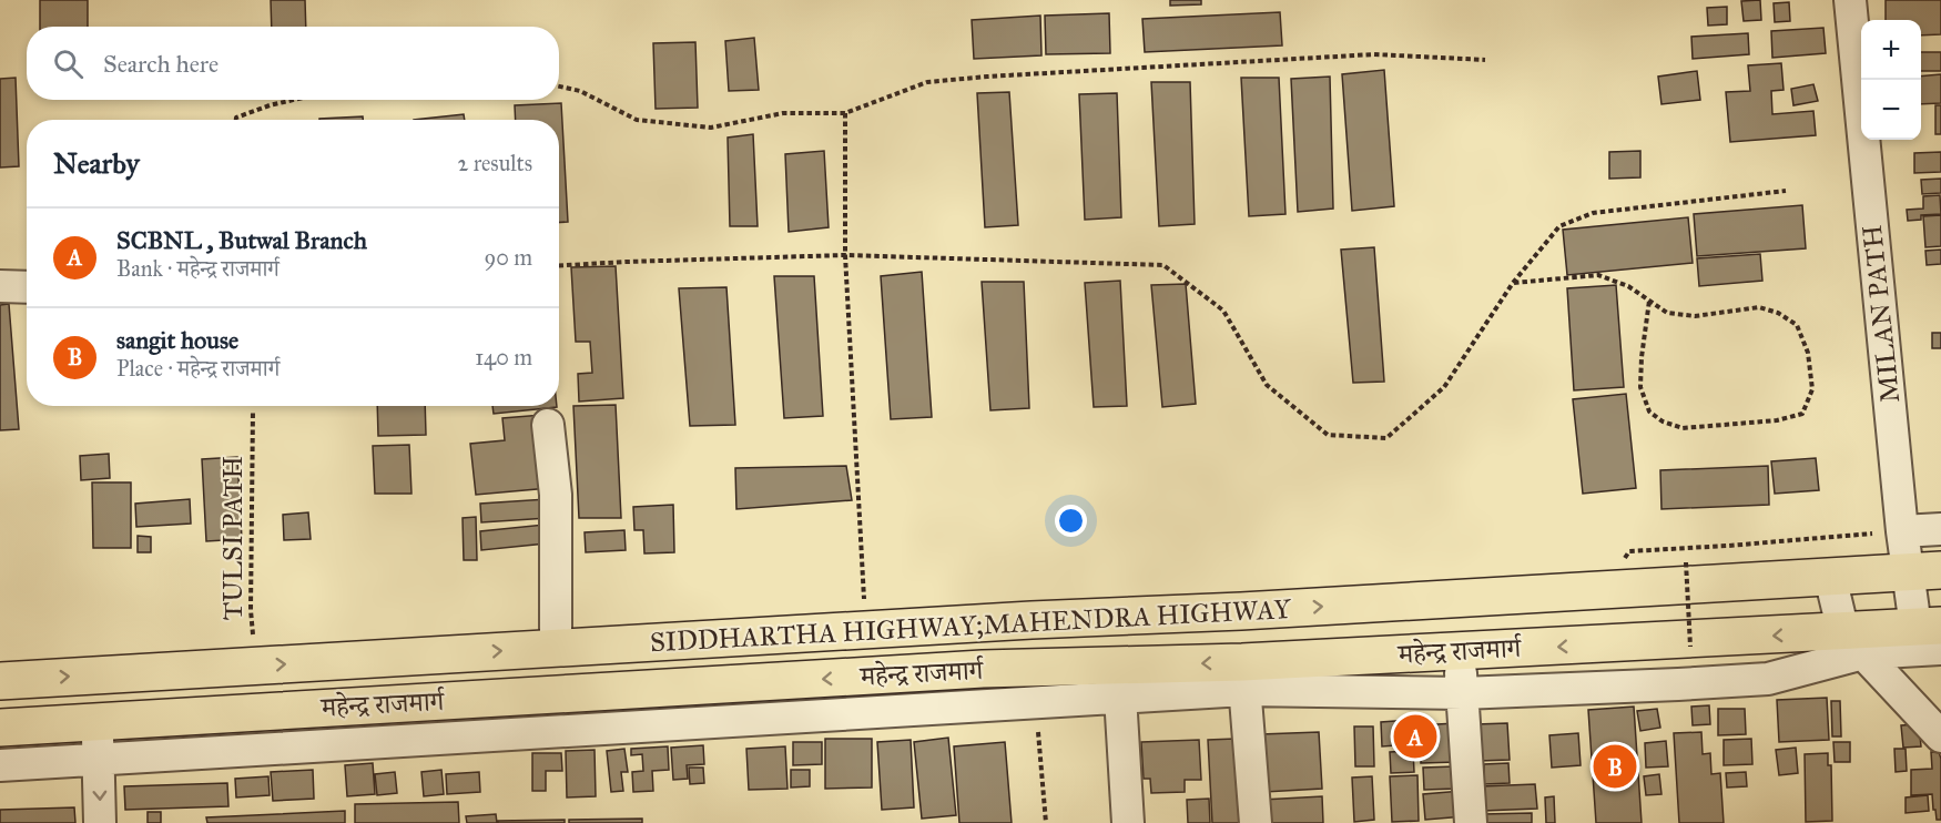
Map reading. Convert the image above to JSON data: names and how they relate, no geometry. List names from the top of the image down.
{
  "streets": {
    "highway": ["SIDDHARTHA HIGHWAY;MAHENDRA HIGHWAY", "महेन्द्र राजमार्ग"],
    "street": ["MILAN PATH"],
    "path": ["TULSI PATH"]
  },
  "crossings": [
    ["MILAN PATH", "SIDDHARTHA HIGHWAY;MAHENDRA HIGHWAY"],
    ["TULSI PATH", "SIDDHARTHA HIGHWAY;MAHENDRA HIGHWAY"]
  ],
  "one_way": ["SIDDHARTHA HIGHWAY;MAHENDRA HIGHWAY", "महेन्द्र राजमार्ग"],
  "page": {
    "map_buttons": ["+", "−"],
    "search": "Search here",
    "heading": ["Nearby", "2 results"],
    "list": [
      {
        "mark": "A",
        "name": "SCBNL , Butwal Branch",
        "note": "Bank · महेन्द्र राजमार्ग",
        "value": "90 m"
      },
      {
        "mark": "B",
        "name": "sangit house",
        "note": "Place · महेन्द्र राजमार्ग",
        "value": "140 m"
      }
    ],
    "pins": ["A", "B"]
  }
}
